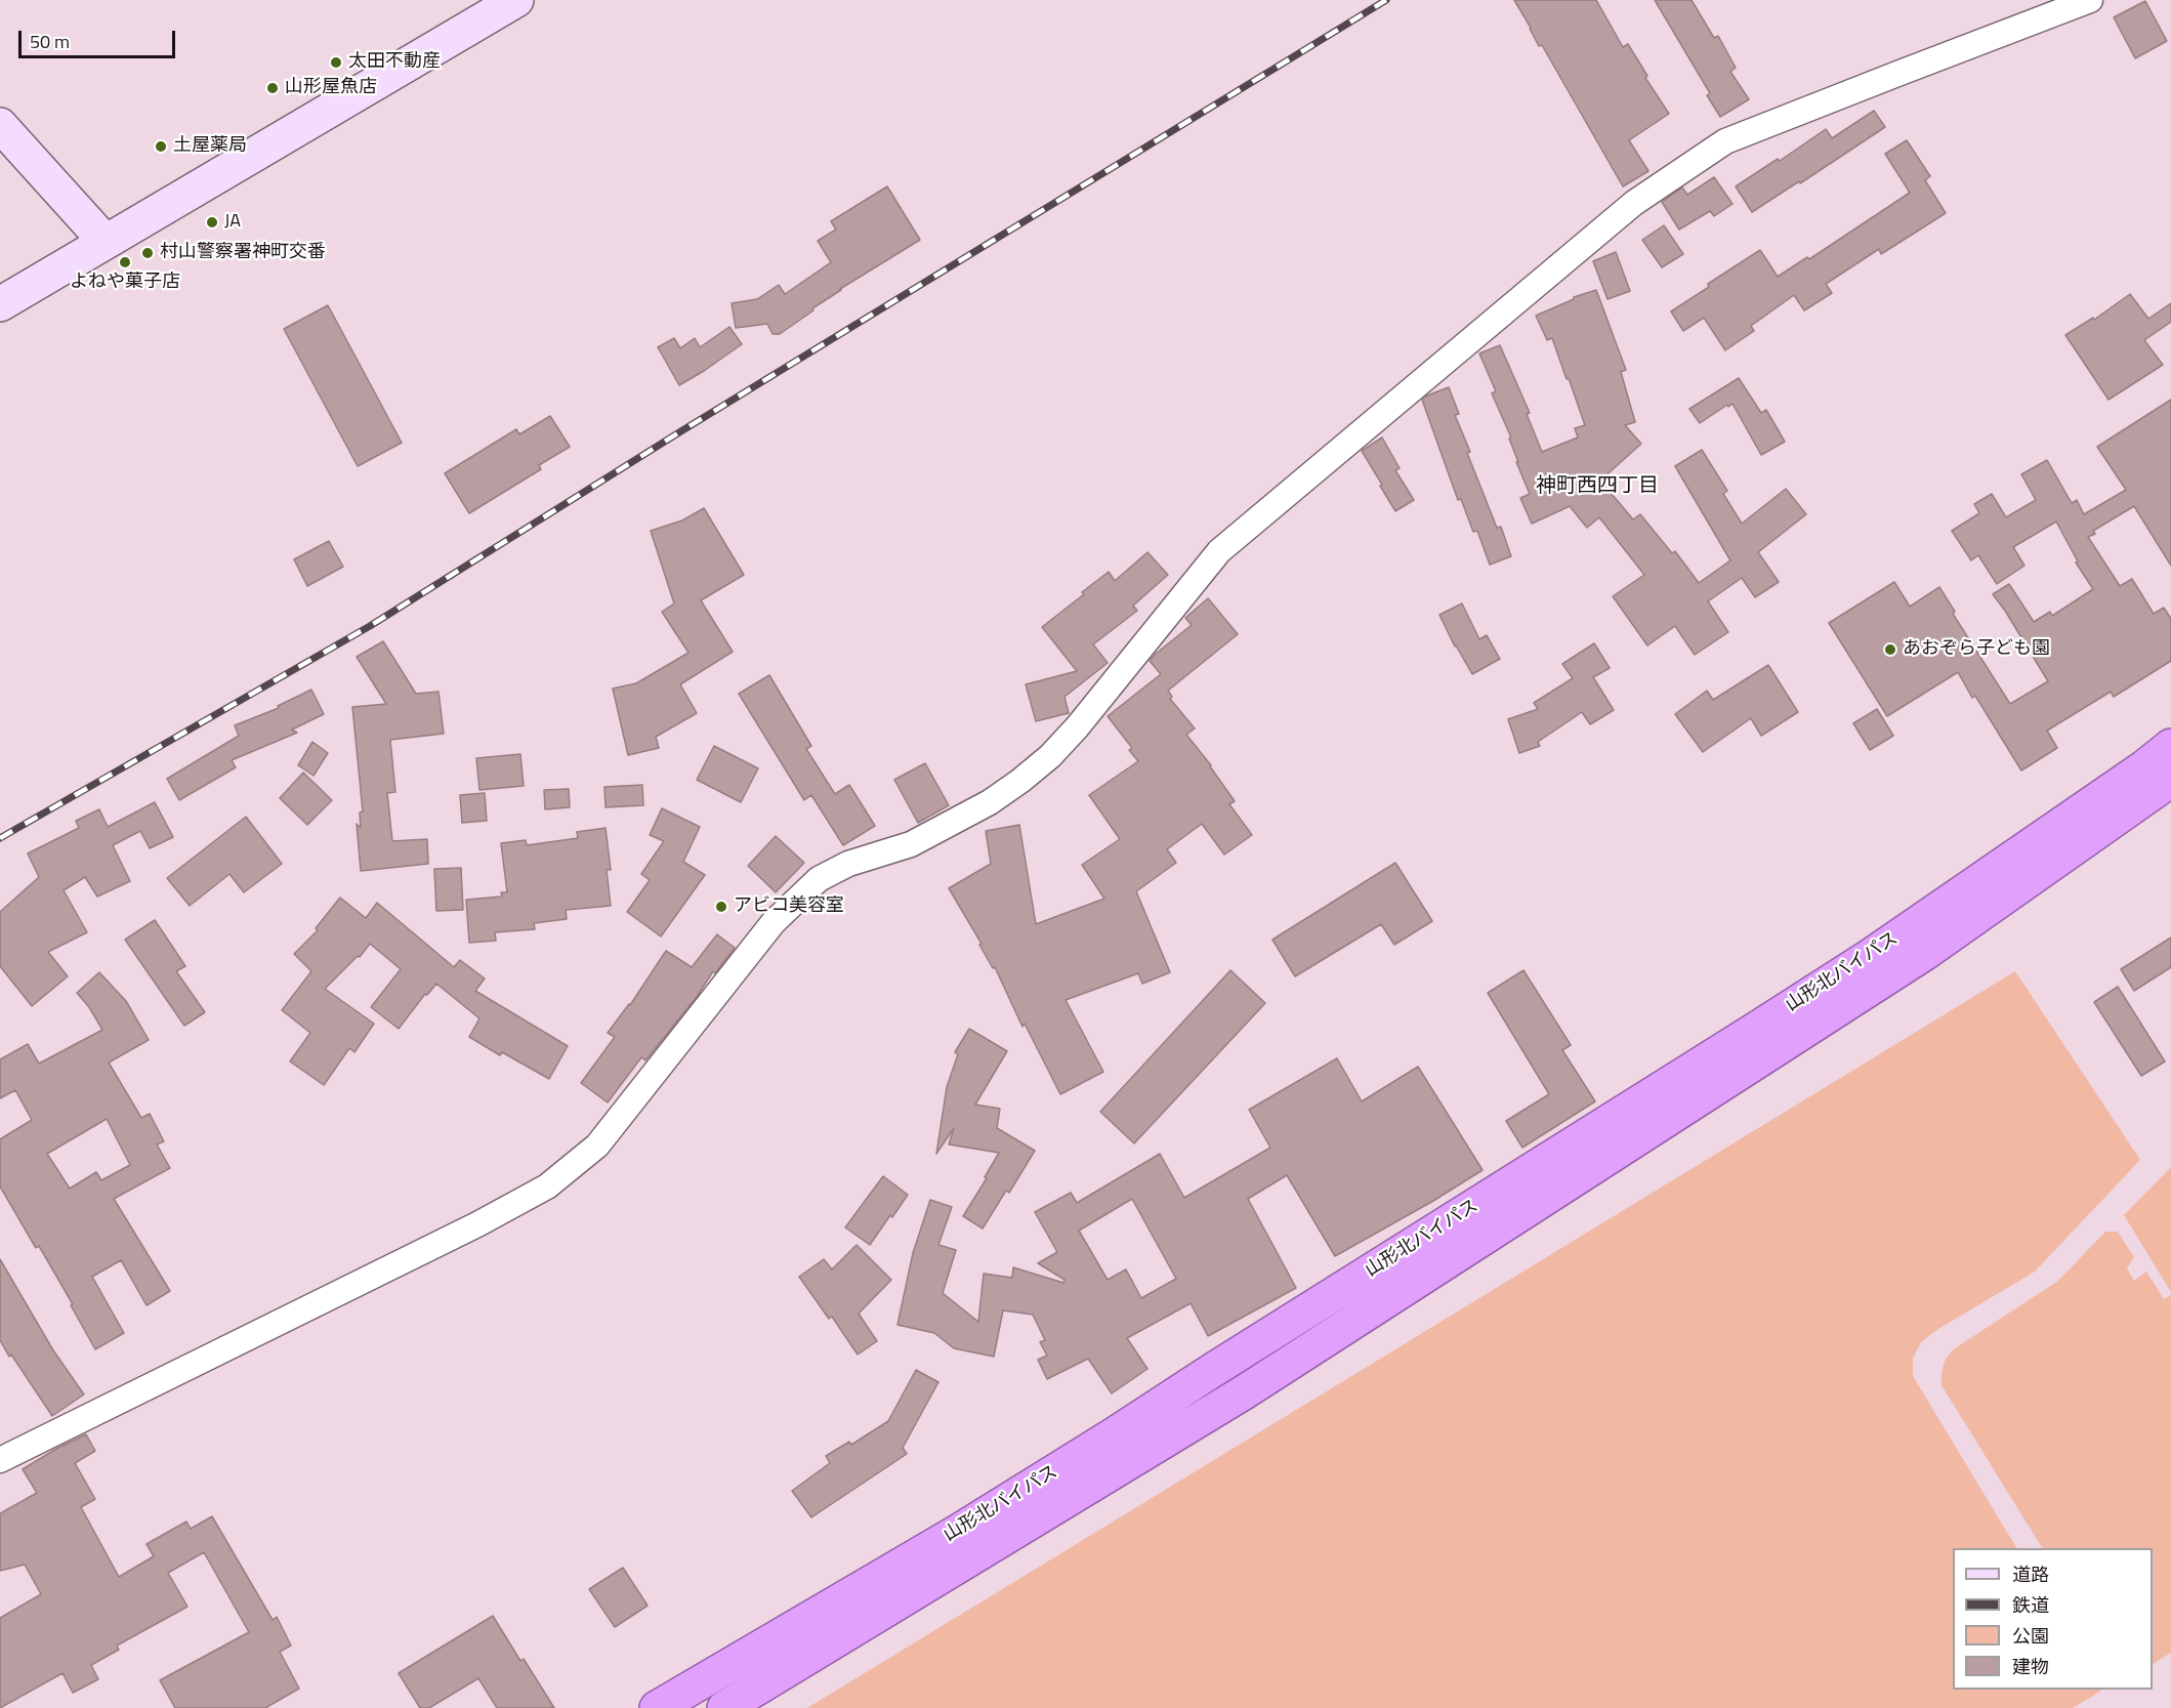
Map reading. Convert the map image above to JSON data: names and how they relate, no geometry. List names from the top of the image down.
{
  "streets": {
    "highway": ["山形北バイパス"]
  },
  "districts": ["神町西四丁目"],
  "places": [
    "太田不動産",
    "山形屋魚店",
    "土屋薬局",
    "JA",
    "村山警察署神町交番",
    "よねや菓子店",
    "あおぞら子ども園",
    "アビコ美容室"
  ],
  "legend": [
    "道路",
    "鉄道",
    "公園",
    "建物"
  ],
  "scale_bar": "50 m"
}
